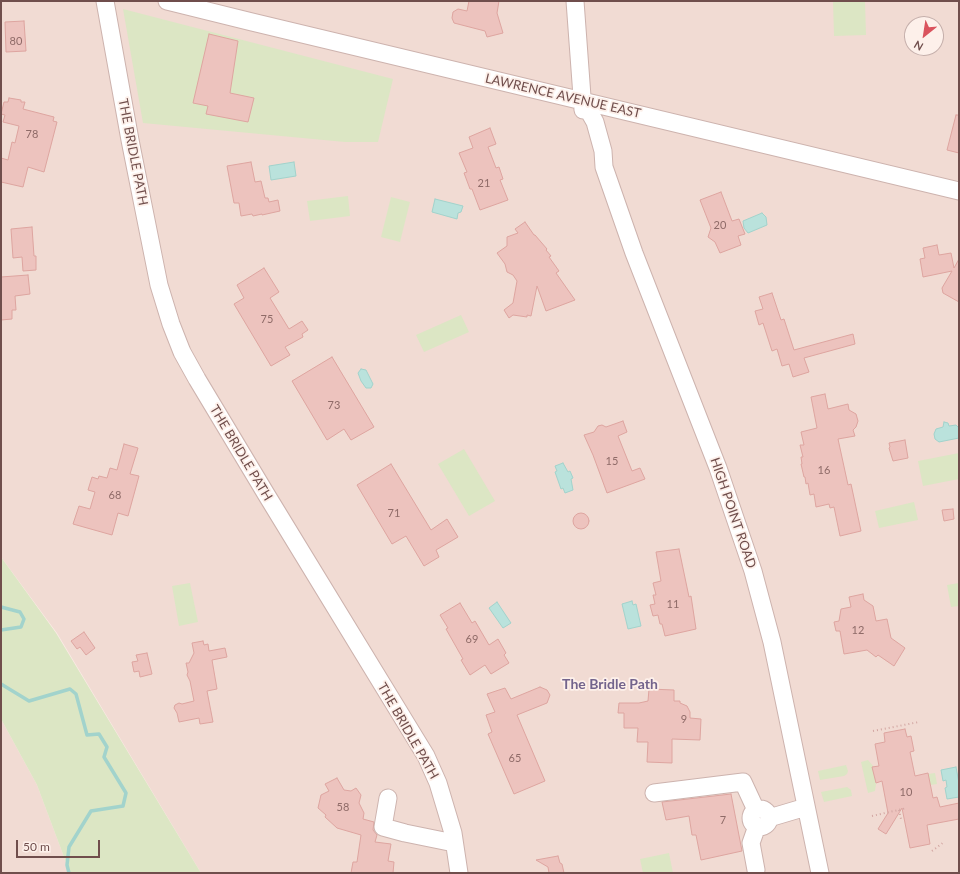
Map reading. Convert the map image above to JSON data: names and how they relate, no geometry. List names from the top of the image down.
{
  "streets": {
    "street": ["LAWRENCE AVENUE EAST", "THE BRIDLE PATH", "HIGH POINT ROAD"]
  },
  "crossings": [
    ["LAWRENCE AVENUE EAST", "HIGH POINT ROAD"]
  ],
  "districts": ["The Bridle Path"],
  "house_numbers": [
    "80",
    "78",
    "21",
    "20",
    "75",
    "73",
    "15",
    "16",
    "68",
    "71",
    "11",
    "12",
    "69",
    "9",
    "65",
    "10",
    "58",
    "7"
  ],
  "scale_bar": "50 m",
  "north": "bottom left"
}
